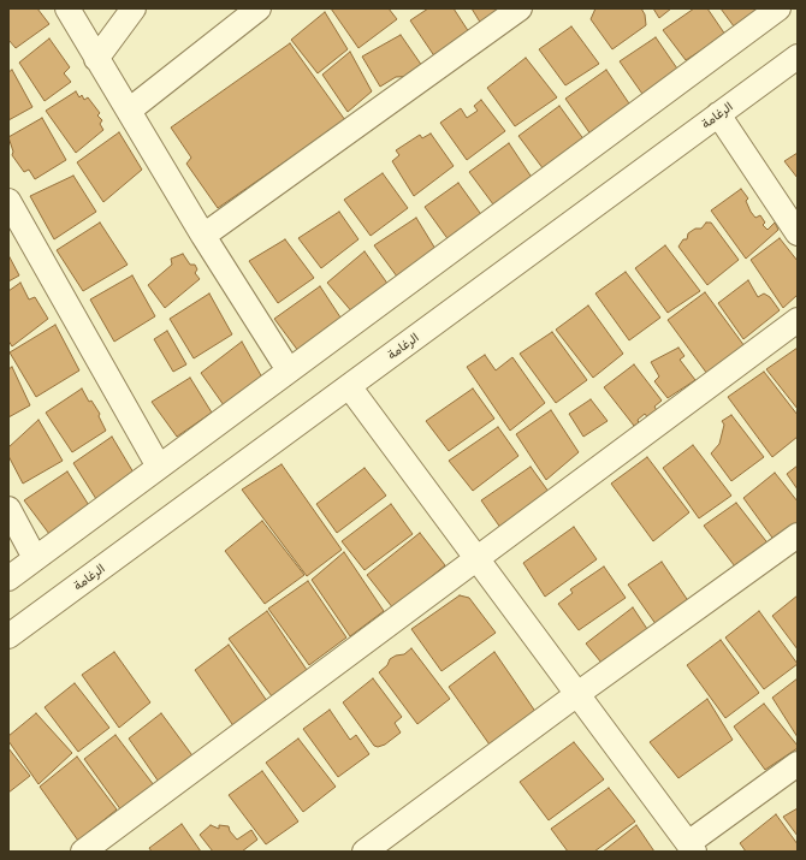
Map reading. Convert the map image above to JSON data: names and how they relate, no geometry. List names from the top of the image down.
{
  "streets": {
    "street": ["الرغامة"]
  }
}
